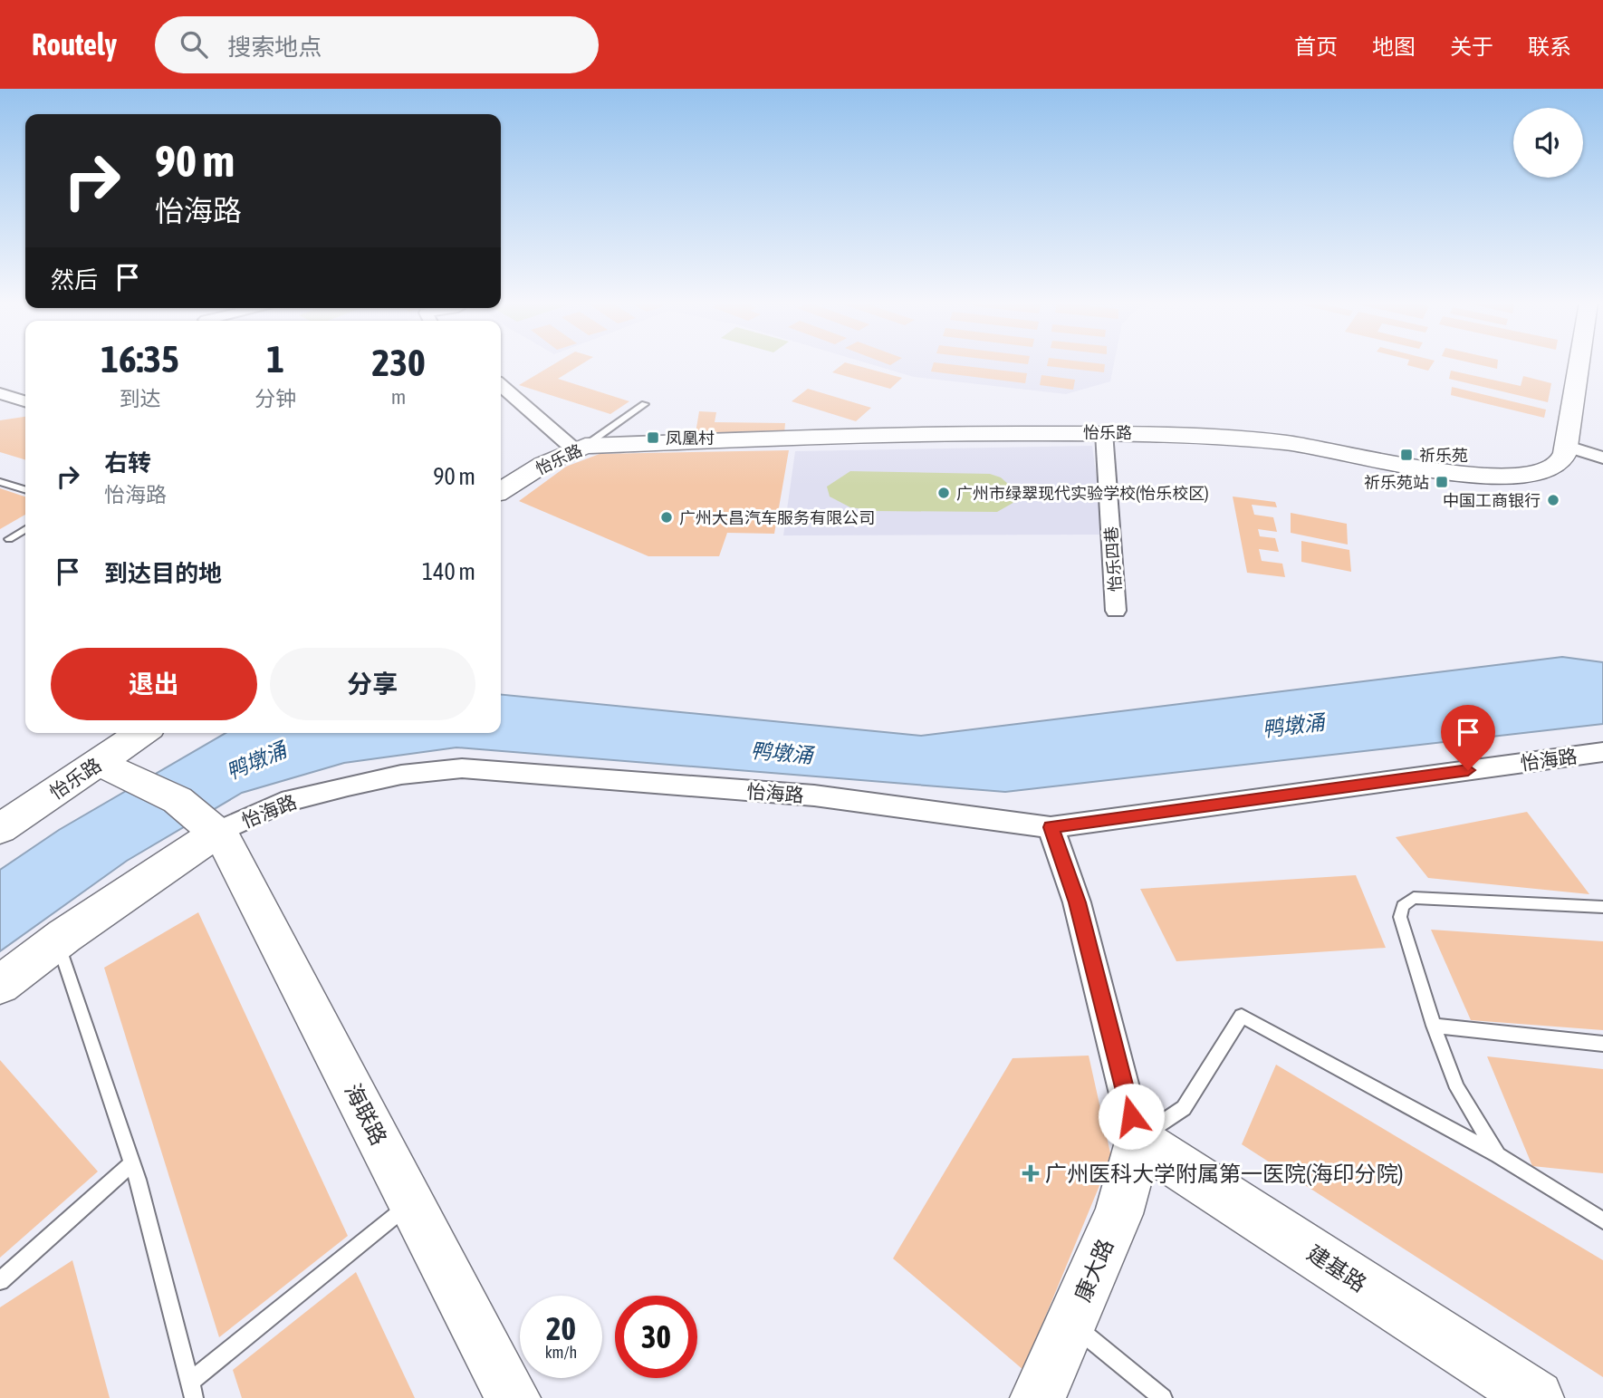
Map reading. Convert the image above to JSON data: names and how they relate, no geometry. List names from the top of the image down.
{
  "streets": {
    "street": [
      "怡乐路",
      "怡乐四巷",
      "怡海路",
      "海联路",
      "建基路",
      "康大路"
    ]
  },
  "crossings": [
    ["怡乐路", "怡乐四巷"],
    ["怡海路", "海联路"],
    ["建基路", "康大路"]
  ],
  "water": ["鸭墩涌"],
  "places": {
    "transit": ["凤凰村", "祈乐苑", "祈乐苑站"],
    "other": ["广州市绿翠现代实验学校(怡乐校区)", "中国工商银行", "广州大昌汽车服务有限公司"],
    "health": ["广州医科大学附属第一医院(海印分院)"]
  },
  "page": {
    "header": "Routely",
    "search": "搜索地点",
    "nav": [
      "首页",
      "地图",
      "关于",
      "联系"
    ],
    "turn": ["90 m", "怡海路"],
    "then": "然后",
    "eta": [
      "16:35",
      "到达",
      "1",
      "分钟",
      "230",
      "m"
    ],
    "list": [
      {
        "name": "右转",
        "note": "怡海路",
        "value": "90 m"
      },
      {
        "name": "到达目的地",
        "value": "140 m"
      }
    ],
    "buttons": ["退出", "分享"],
    "speed": "20 km/h",
    "limit": "30"
  }
}
